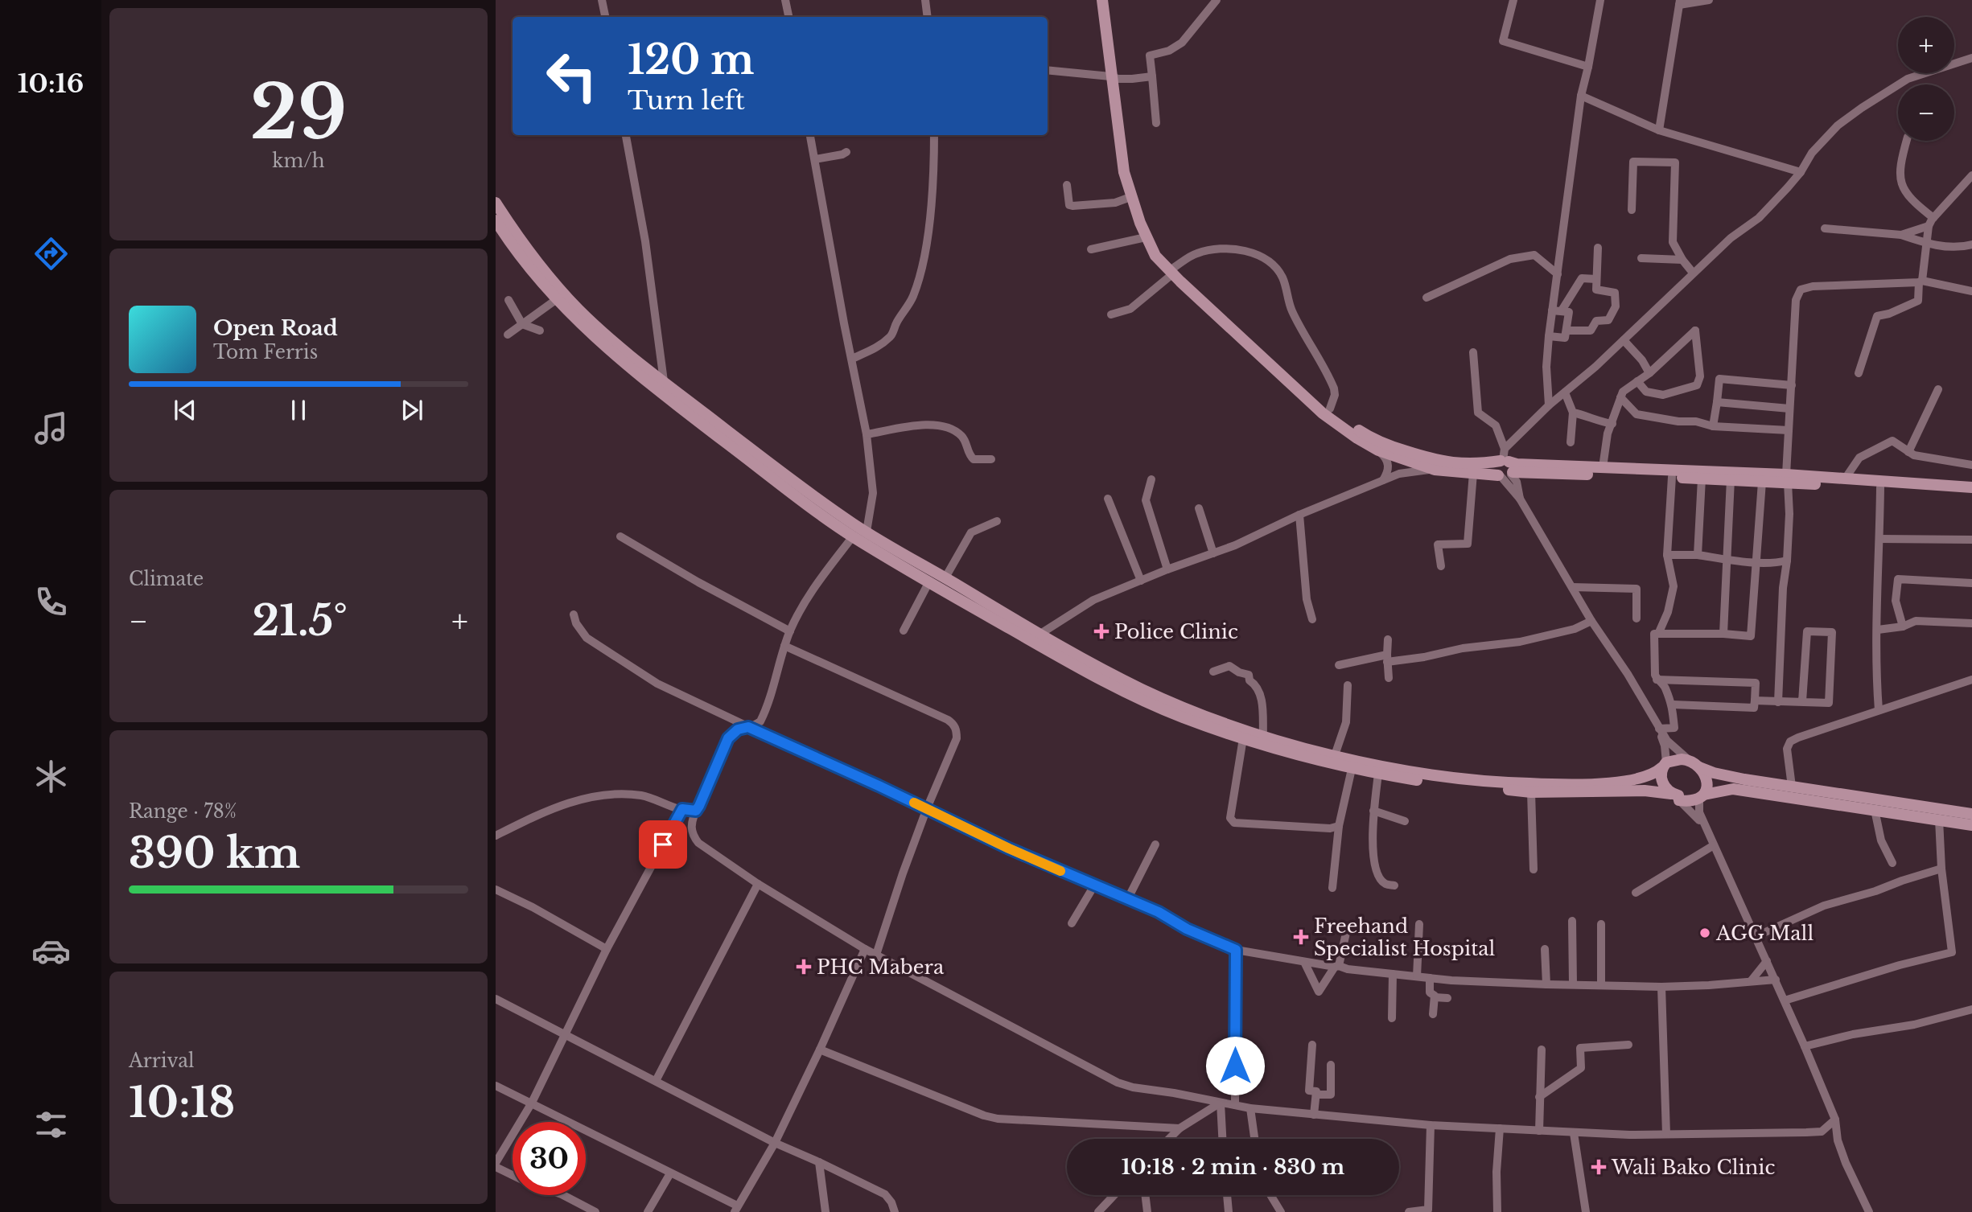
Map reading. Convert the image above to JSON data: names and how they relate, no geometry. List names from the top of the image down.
{
  "places": {
    "health": [
      "Police Clinic",
      "Freehand Specialist Hospital",
      "PHC Mabera",
      "Wali Bako Clinic"
    ],
    "other": ["AGG Mall"]
  },
  "page": {
    "tabs": "10:16",
    "tile": [
      ["29", "km/h"],
      "Climate",
      ["Range · 78%", "390 km"],
      ["Arrival", "10:18"]
    ],
    "map_buttons": ["+", "−"],
    "turn": ["120 m", "Turn left"],
    "song": ["Open Road", "Tom Ferris"],
    "heat": ["−", "21.5°", "+"],
    "limit": "30",
    "trip": "10:18 · 2 min · 830 m"
  }
}
